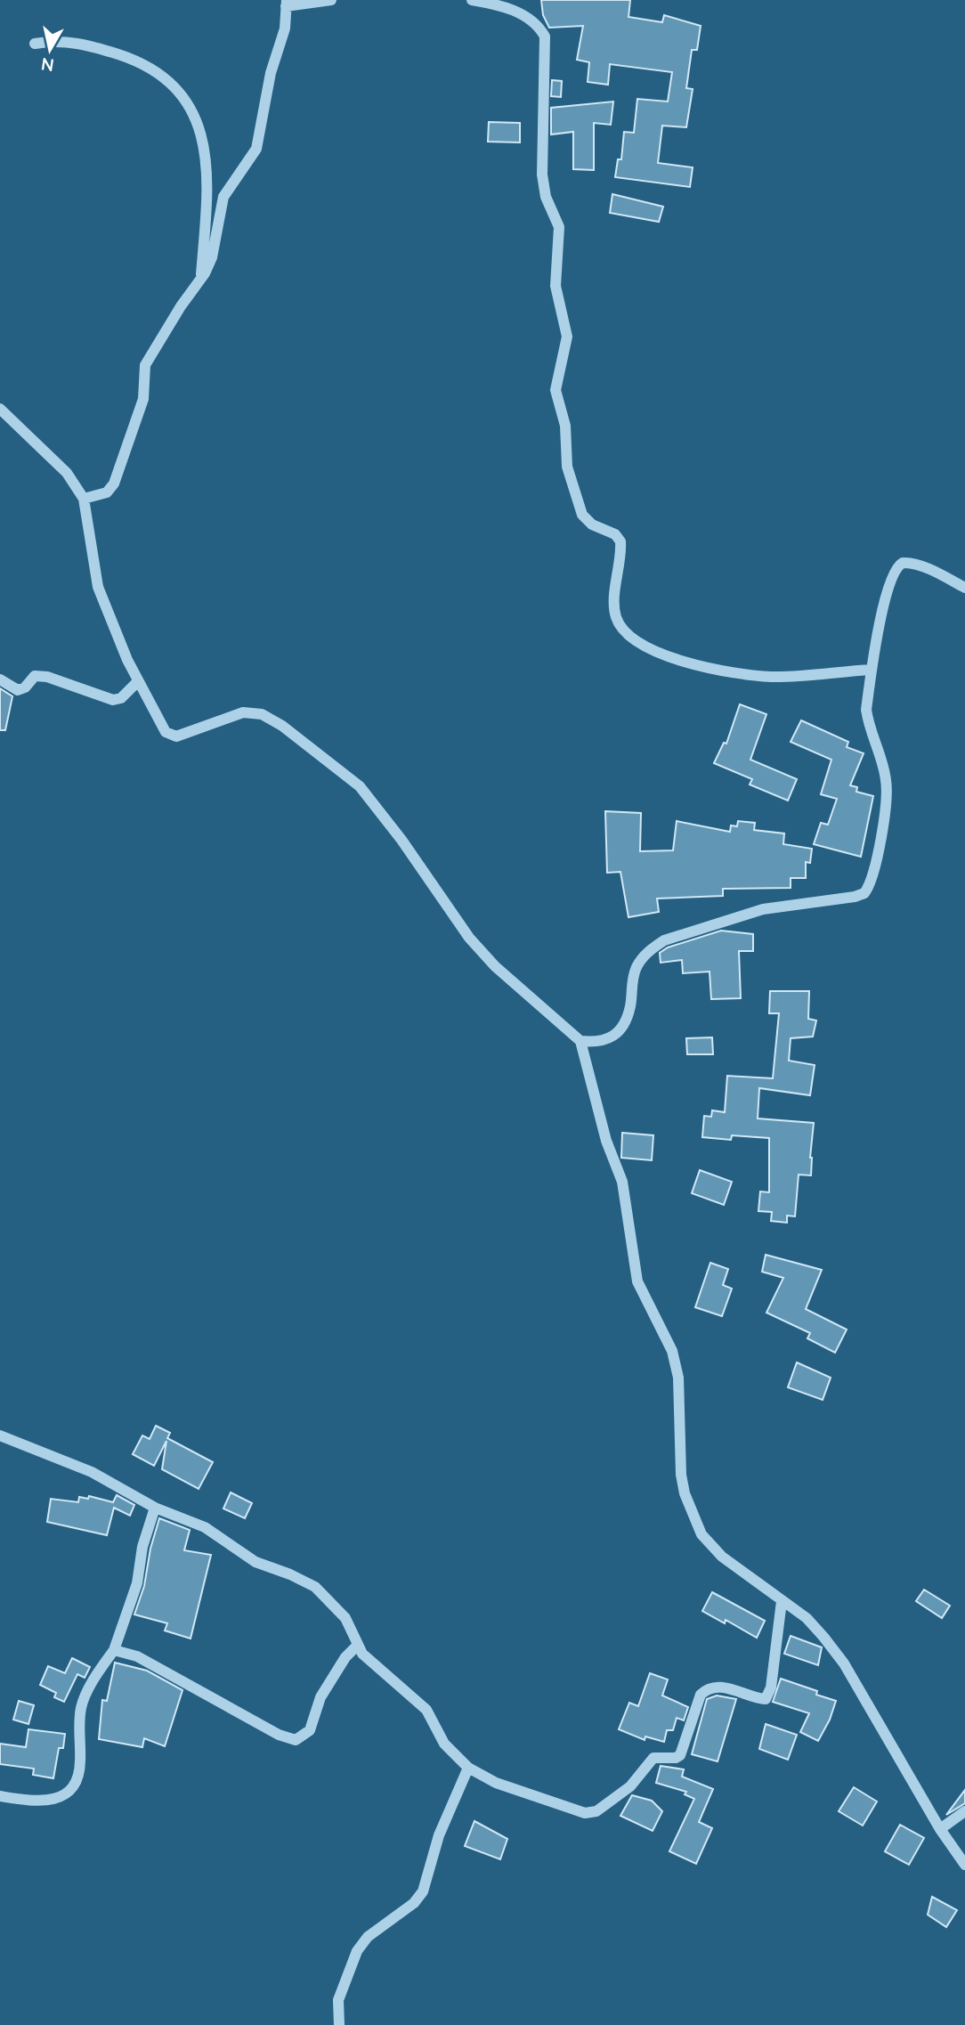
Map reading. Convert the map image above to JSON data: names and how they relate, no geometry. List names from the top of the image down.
{
  "north": "bottom"
}
